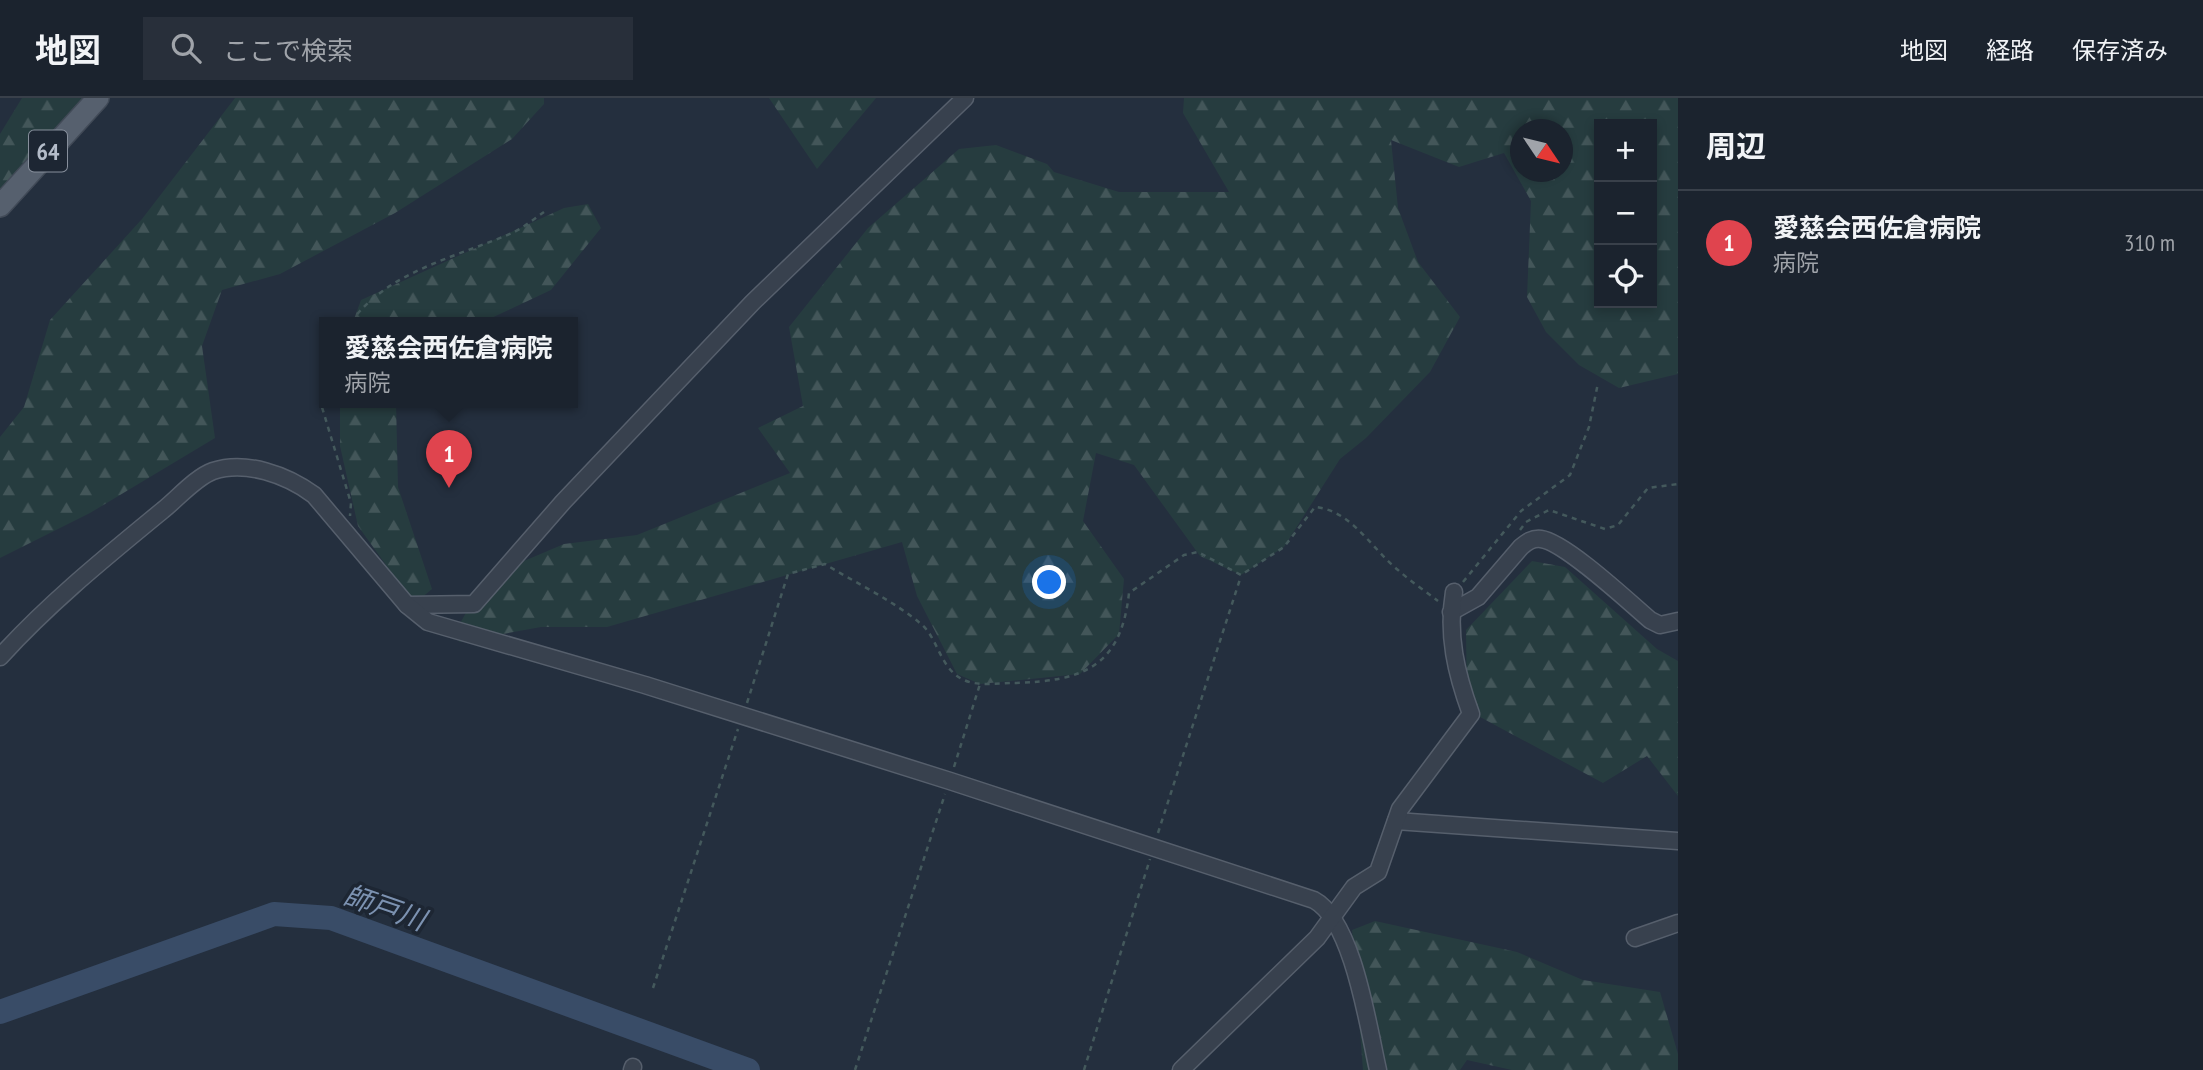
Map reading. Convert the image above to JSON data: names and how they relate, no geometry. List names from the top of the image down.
{
  "streets": {
    "main road": ["64"]
  },
  "water": ["師戸川"],
  "north": "bottom right",
  "page": {
    "header": "地図",
    "search": "ここで検索",
    "nav": ["地図", "経路", "保存済み"],
    "heading": "周辺",
    "map_buttons": ["+", "−"],
    "list": [
      {
        "mark": "1",
        "name": "愛慈会西佐倉病院",
        "note": "病院",
        "value": "310 m"
      }
    ],
    "popup": ["愛慈会西佐倉病院", "病院"],
    "pins": "1"
  }
}
